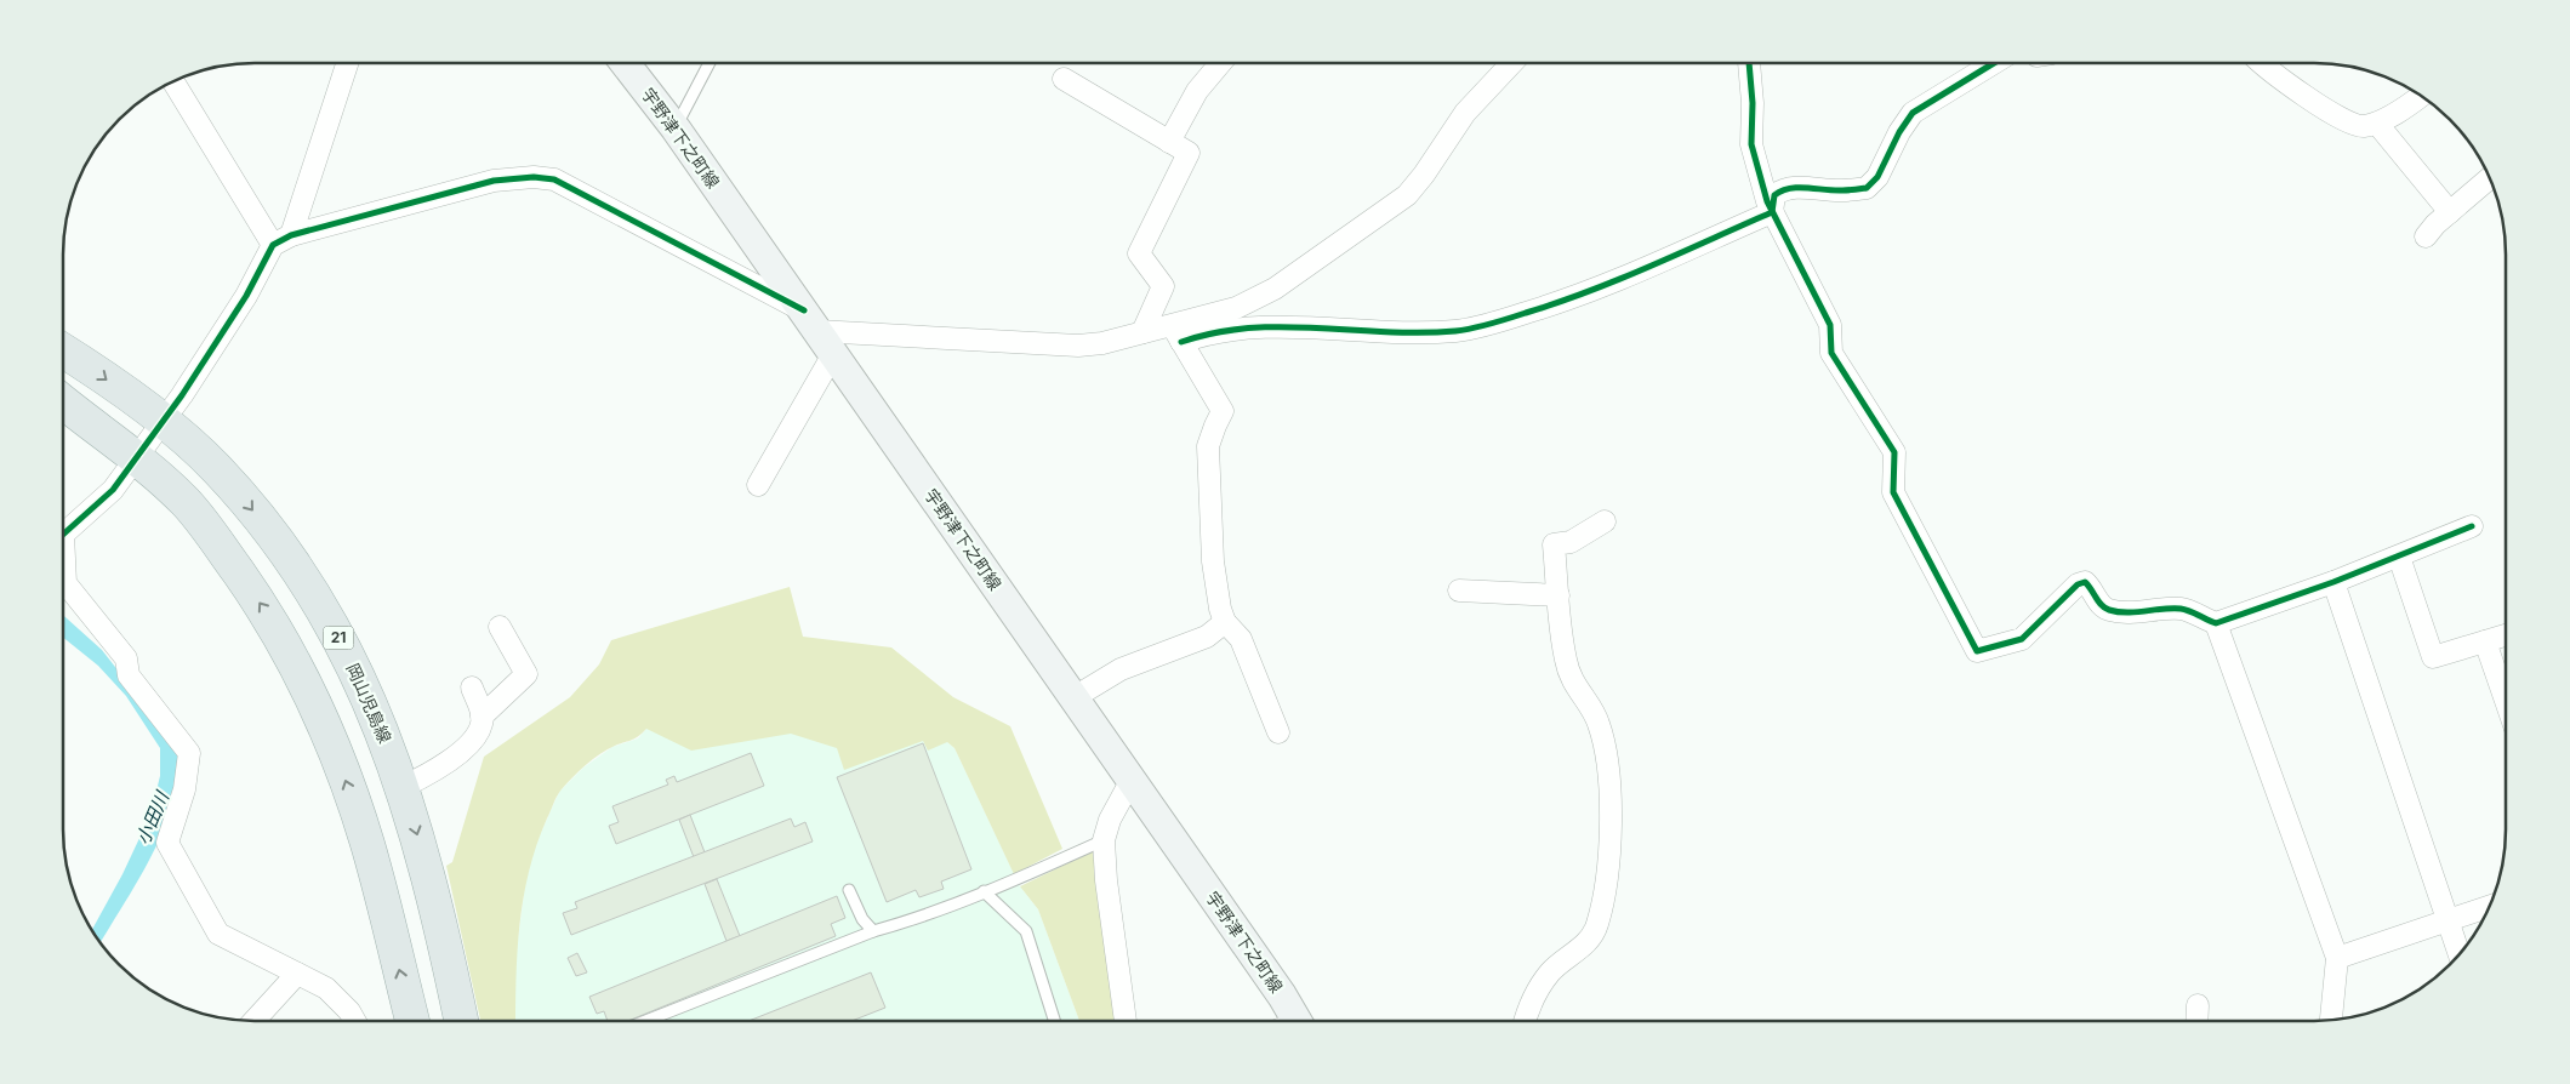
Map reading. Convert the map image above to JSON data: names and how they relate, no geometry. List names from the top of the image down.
{
  "streets": {
    "main road": ["宇野津下之町線", "21", "岡山児島線"]
  },
  "water": ["小田川"]
}
